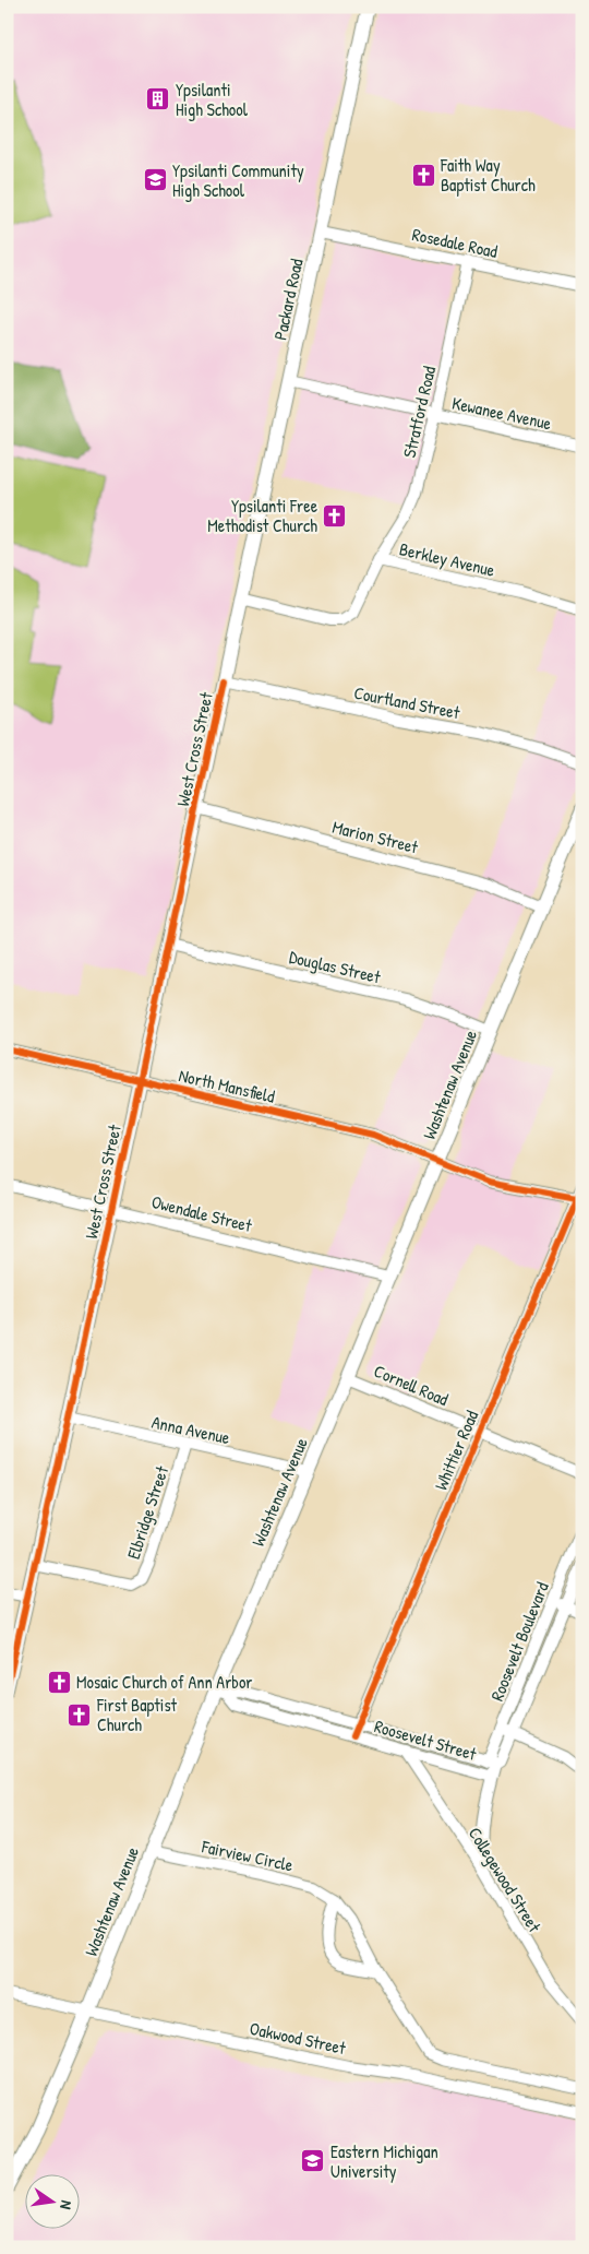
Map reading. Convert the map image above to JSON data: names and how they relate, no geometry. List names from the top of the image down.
{
  "streets": {
    "main road": ["Packard Road", "West Cross Street", "Washtenaw Avenue"],
    "street": [
      "Rosedale Road",
      "Stratford Road",
      "Kewanee Avenue",
      "Berkley Avenue",
      "Courtland Street",
      "Marion Street",
      "Douglas Street",
      "North Mansfield",
      "Owendale Street",
      "Cornell Road",
      "Anna Avenue",
      "Whittier Road",
      "Elbridge Street",
      "Roosevelt Boulevard",
      "Roosevelt Street",
      "Fairview Circle",
      "Collegewood Street",
      "Oakwood Street"
    ]
  },
  "crossings": [
    ["Rosedale Road", "Packard Road"],
    ["Rosedale Road", "Stratford Road"],
    ["Packard Road", "Kewanee Avenue"],
    ["Packard Road", "Berkley Avenue"],
    ["Packard Road", "West Cross Street"],
    ["Stratford Road", "Kewanee Avenue"],
    ["Stratford Road", "Berkley Avenue"],
    ["Berkley Avenue", "West Cross Street"],
    ["Courtland Street", "West Cross Street"],
    ["West Cross Street", "Marion Street"],
    ["West Cross Street", "Douglas Street"],
    ["West Cross Street", "North Mansfield"],
    ["West Cross Street", "Owendale Street"],
    ["West Cross Street", "Anna Avenue"],
    ["West Cross Street", "Elbridge Street"],
    ["Marion Street", "Washtenaw Avenue"],
    ["Douglas Street", "Washtenaw Avenue"],
    ["Washtenaw Avenue", "North Mansfield"],
    ["Washtenaw Avenue", "Owendale Street"],
    ["Washtenaw Avenue", "Cornell Road"],
    ["Washtenaw Avenue", "Anna Avenue"],
    ["Washtenaw Avenue", "Roosevelt Street"],
    ["Washtenaw Avenue", "Fairview Circle"],
    ["Washtenaw Avenue", "Oakwood Street"],
    ["North Mansfield", "Whittier Road"],
    ["Cornell Road", "Whittier Road"],
    ["Anna Avenue", "Elbridge Street"],
    ["Whittier Road", "Roosevelt Street"],
    ["Roosevelt Boulevard", "Roosevelt Street"],
    ["Roosevelt Boulevard", "Collegewood Street"],
    ["Roosevelt Street", "Collegewood Street"]
  ],
  "places": {
    "building": ["Ypsilanti High School"],
    "church": [
      "Faith Way Baptist Church",
      "Ypsilanti Free Methodist Church",
      "Mosaic Church of Ann Arbor",
      "First Baptist Church"
    ],
    "school or university": ["Ypsilanti Community High School", "Eastern Michigan University"]
  },
  "north": "right"
}
